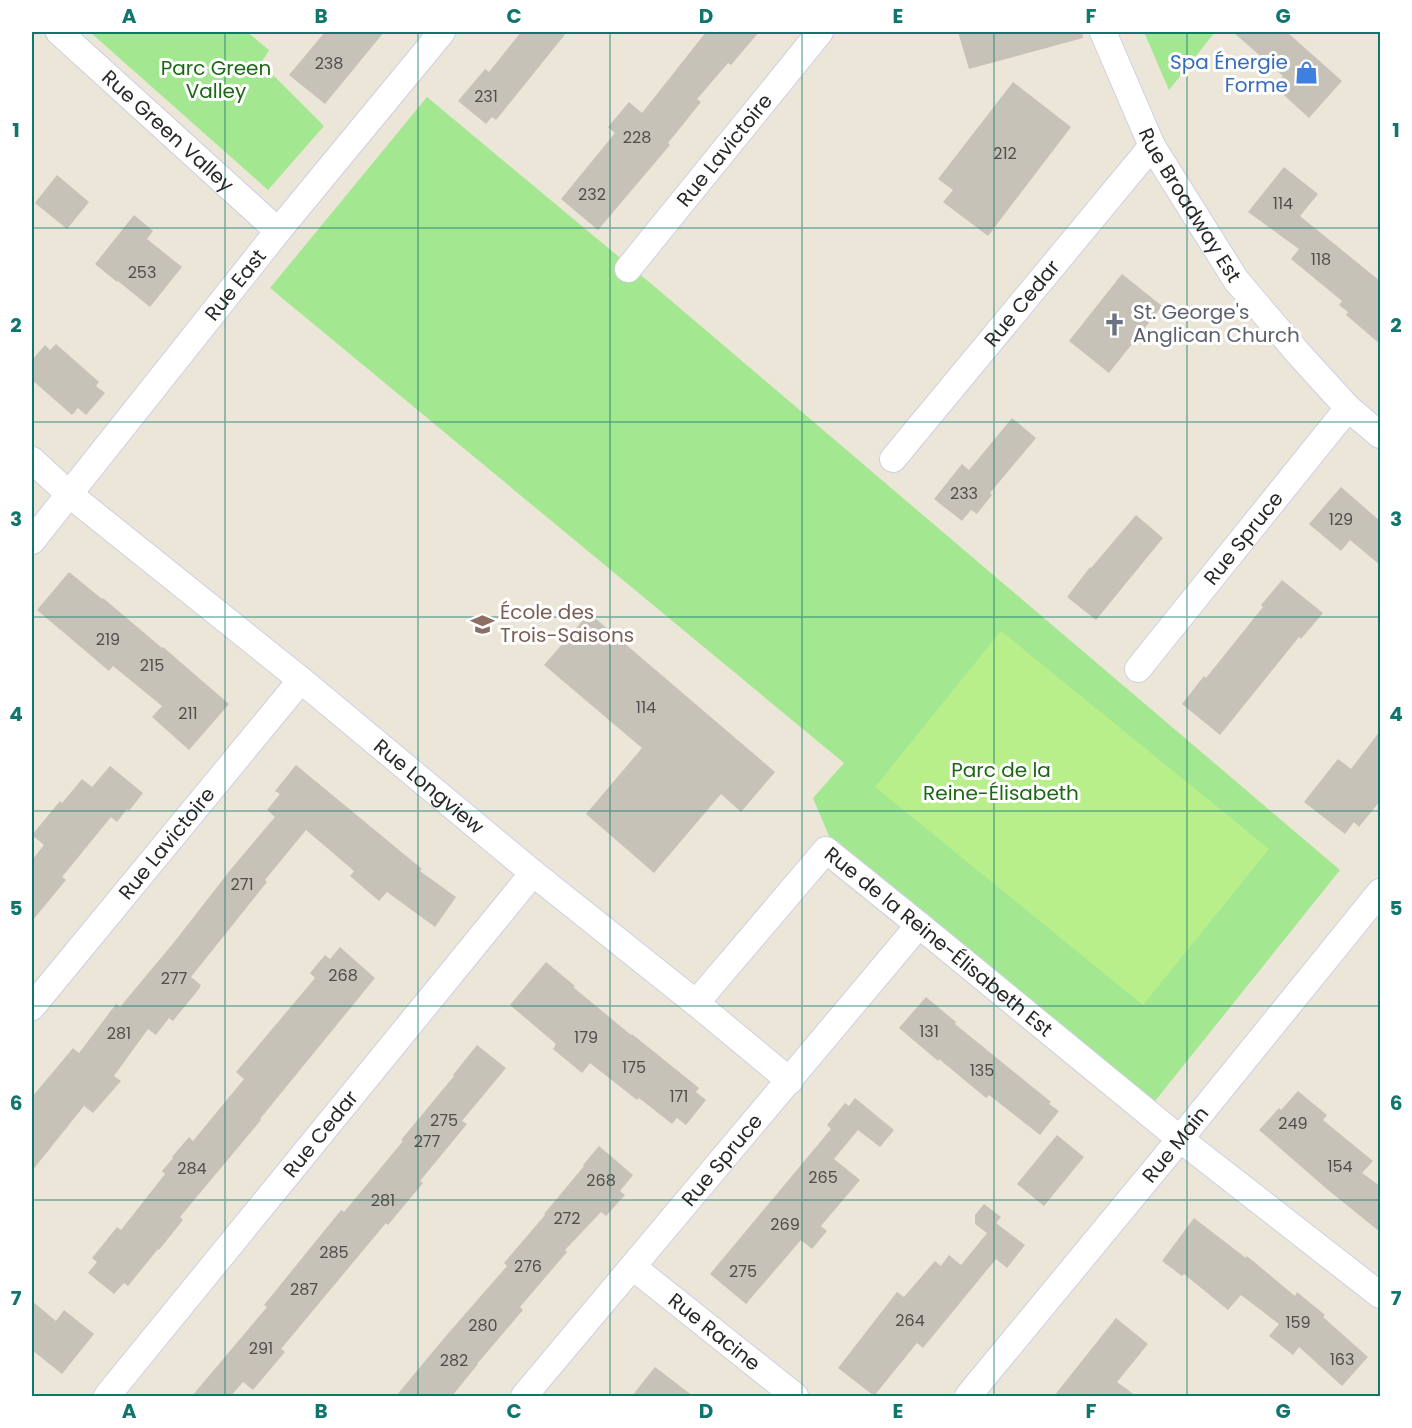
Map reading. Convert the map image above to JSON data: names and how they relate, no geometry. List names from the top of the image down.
{
  "streets": {
    "street": [
      "Rue Green Valley",
      "Rue Lavictoire",
      "Rue Broadway Est",
      "Rue East",
      "Rue Cedar",
      "Rue Spruce",
      "Rue Longview",
      "Rue de la Reine-Élisabeth Est",
      "Rue Main",
      "Rue Racine"
    ]
  },
  "crossings": [
    ["Rue Green Valley", "Rue East"],
    ["Rue Lavictoire", "Rue Longview"],
    ["Rue Broadway Est", "Rue Cedar"],
    ["Rue Broadway Est", "Rue Spruce"],
    ["Rue East", "Rue Longview"],
    ["Rue Cedar", "Rue Longview"],
    ["Rue Spruce", "Rue Longview"],
    ["Rue Spruce", "Rue de la Reine-Élisabeth Est"],
    ["Rue Spruce", "Rue Racine"],
    ["Rue Longview", "Rue de la Reine-Élisabeth Est"],
    ["Rue de la Reine-Élisabeth Est", "Rue Main"]
  ],
  "parks": ["Parc Green Valley", "Parc de la Reine-Élisabeth"],
  "places": {
    "shop": ["Spa Énergie Forme"],
    "church": ["St. George's Anglican Church"],
    "school or university": ["École des Trois-Saisons"]
  },
  "house_numbers": [
    "238",
    "231",
    "228",
    "212",
    "232",
    "114",
    "118",
    "253",
    "233",
    "129",
    "219",
    "215",
    "114",
    "211",
    "271",
    "268",
    "277",
    "131",
    "281",
    "179",
    "175",
    "135",
    "171",
    "275",
    "249",
    "277",
    "154",
    "284",
    "265",
    "268",
    "281",
    "272",
    "269",
    "285",
    "276",
    "275",
    "287",
    "264",
    "159",
    "280",
    "291",
    "163",
    "282"
  ],
  "grid": {
    "columns": [
      "A",
      "B",
      "C",
      "D",
      "E",
      "F",
      "G"
    ],
    "rows": [
      "1",
      "2",
      "3",
      "4",
      "5",
      "6",
      "7"
    ]
  }
}
